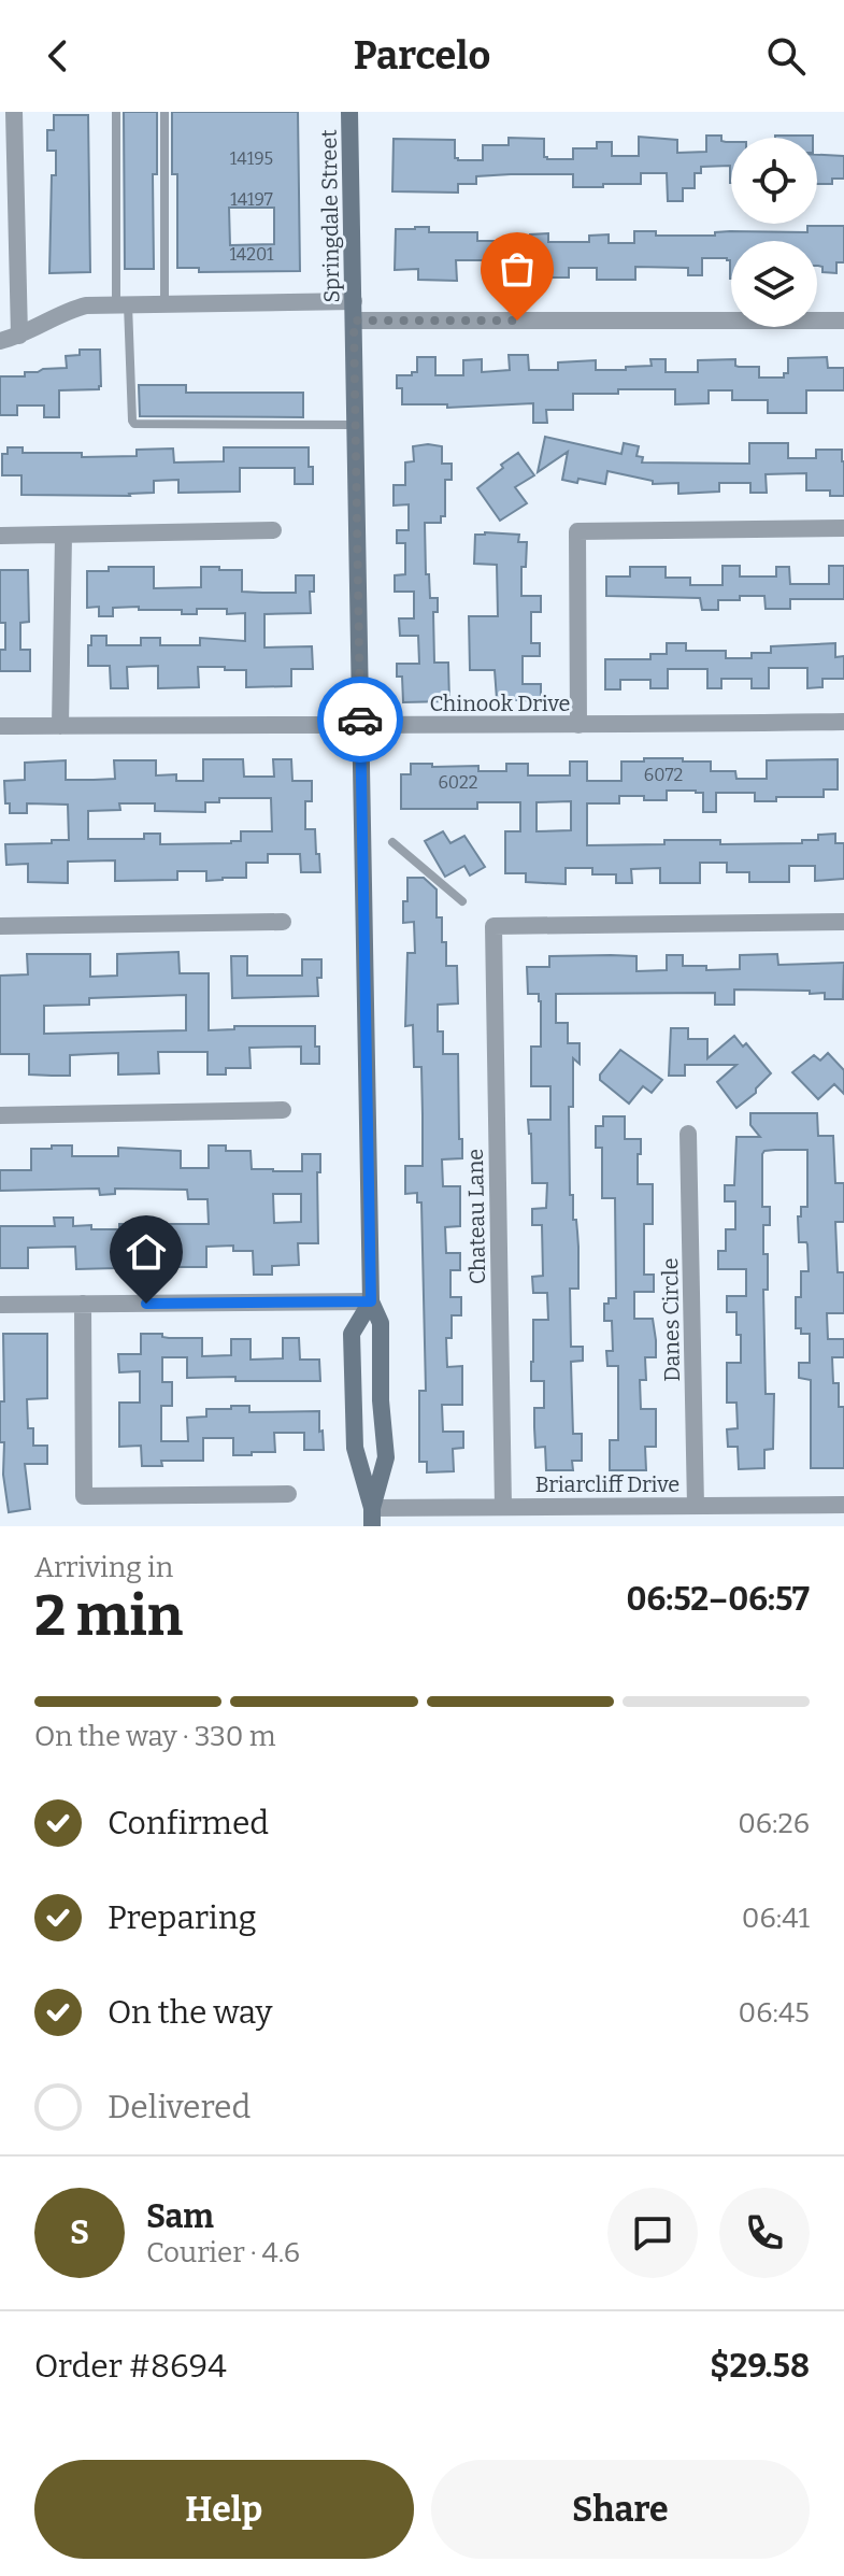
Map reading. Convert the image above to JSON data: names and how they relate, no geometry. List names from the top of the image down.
{
  "streets": {
    "main road": ["Springdale Street"],
    "street": [
      "Chinook Drive",
      "Chateau Lane",
      "Danes Circle",
      "Briarcliff Drive"
    ]
  },
  "crossings": [
    ["Springdale Street", "Chinook Drive"],
    ["Springdale Street", "Briarcliff Drive"],
    ["Chateau Lane", "Briarcliff Drive"],
    ["Danes Circle", "Briarcliff Drive"]
  ],
  "house_numbers": [
    "14195",
    "14197",
    "14201",
    "6072",
    "6022"
  ],
  "page": {
    "header": "Parcelo",
    "heading": ["2 min", "Arriving in", "06:52–06:57"],
    "panel": [
      "Sam",
      "Courier · 4.6",
      "Order #8694",
      "$29.58"
    ],
    "bar": "On the way · 330 m",
    "list": [
      ["Confirmed", "06:26"],
      ["Preparing", "06:41"],
      ["On the way", "06:45"],
      "Delivered"
    ],
    "round": "S",
    "buttons": ["Help", "Share"]
  }
}
